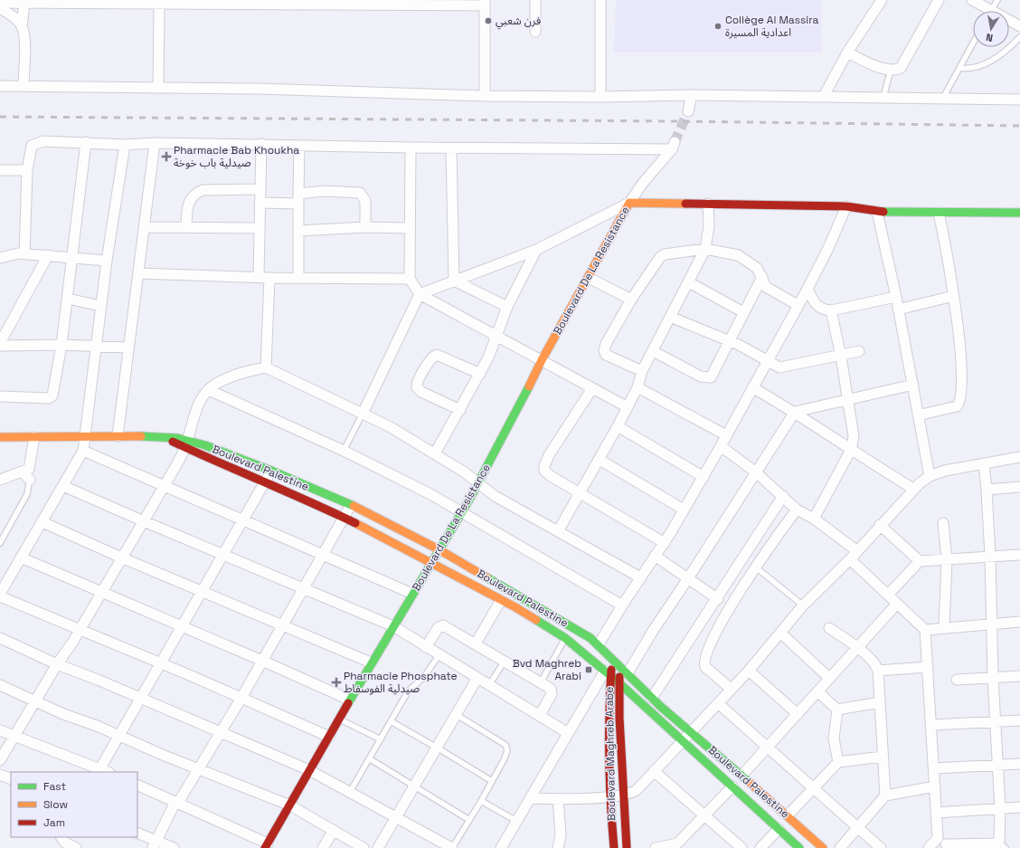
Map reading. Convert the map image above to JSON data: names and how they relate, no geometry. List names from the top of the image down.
{
  "streets": {
    "street": ["Boulevard De La Resistance", "Boulevard Palestine", "Boulevard Maghreb Arabe"]
  },
  "crossings": [
    ["Boulevard De La Resistance", "Boulevard Palestine"],
    ["Boulevard Palestine", "Boulevard Maghreb Arabe"]
  ],
  "places": {
    "other": ["فرن شعبي", "Collège Al Massira اعدادية المسيرة"],
    "health": ["Pharmacie Bab Khoukha صيدلية باب خوخة", "Pharmacie Phosphate صيدلية الفوسفاط"],
    "transit": ["Bvd Maghreb Arabi"]
  },
  "legend": ["Fast", "Slow", "Jam"],
  "north": "bottom"
}
